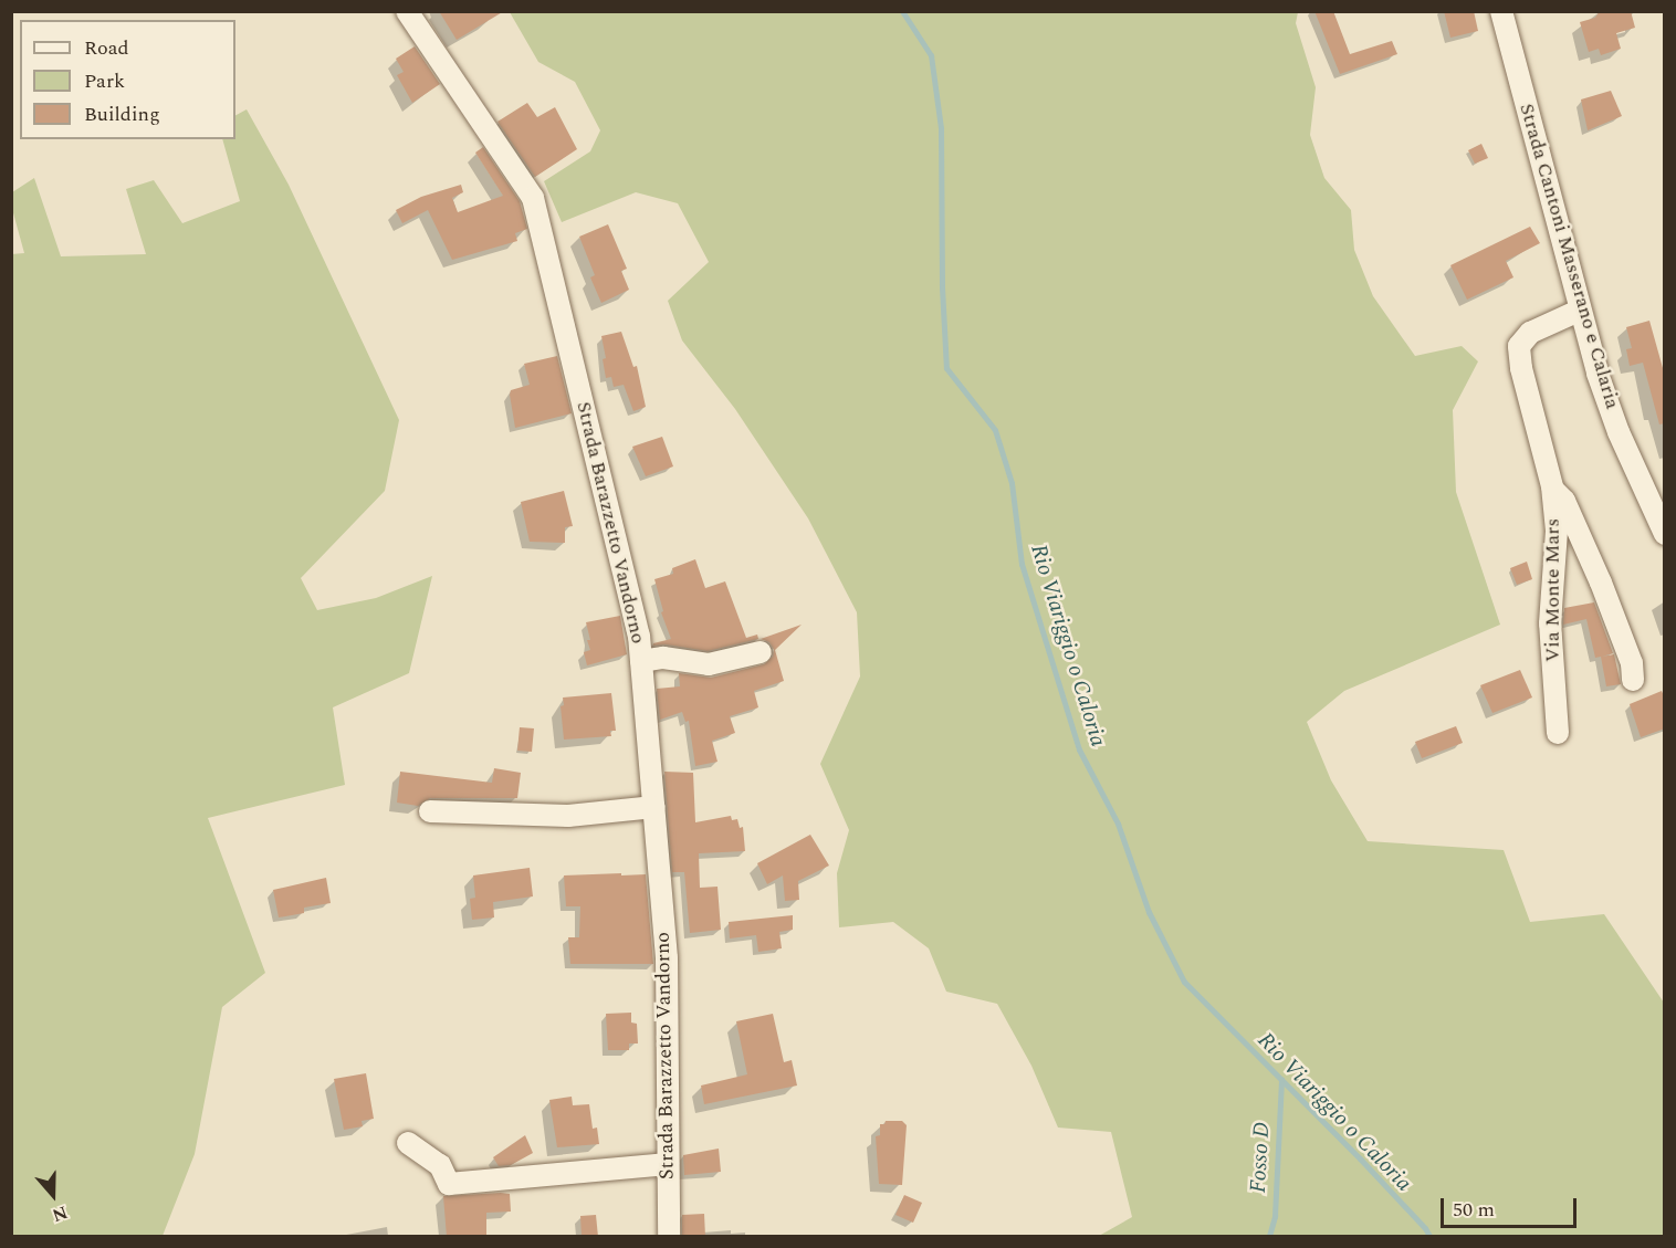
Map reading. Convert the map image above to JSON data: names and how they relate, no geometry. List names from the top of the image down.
{
  "streets": {
    "street": ["Strada Cantoni Masserano e Calaria", "Strada Barazzetto Vandorno", "Via Monte Mars"]
  },
  "crossings": [
    ["Strada Cantoni Masserano e Calaria", "Via Monte Mars"]
  ],
  "water": ["Rio Viariggio o Caloria", "Fosso D"],
  "legend": ["Road", "Park", "Building"],
  "scale_bar": "50 m",
  "north": "bottom"
}
